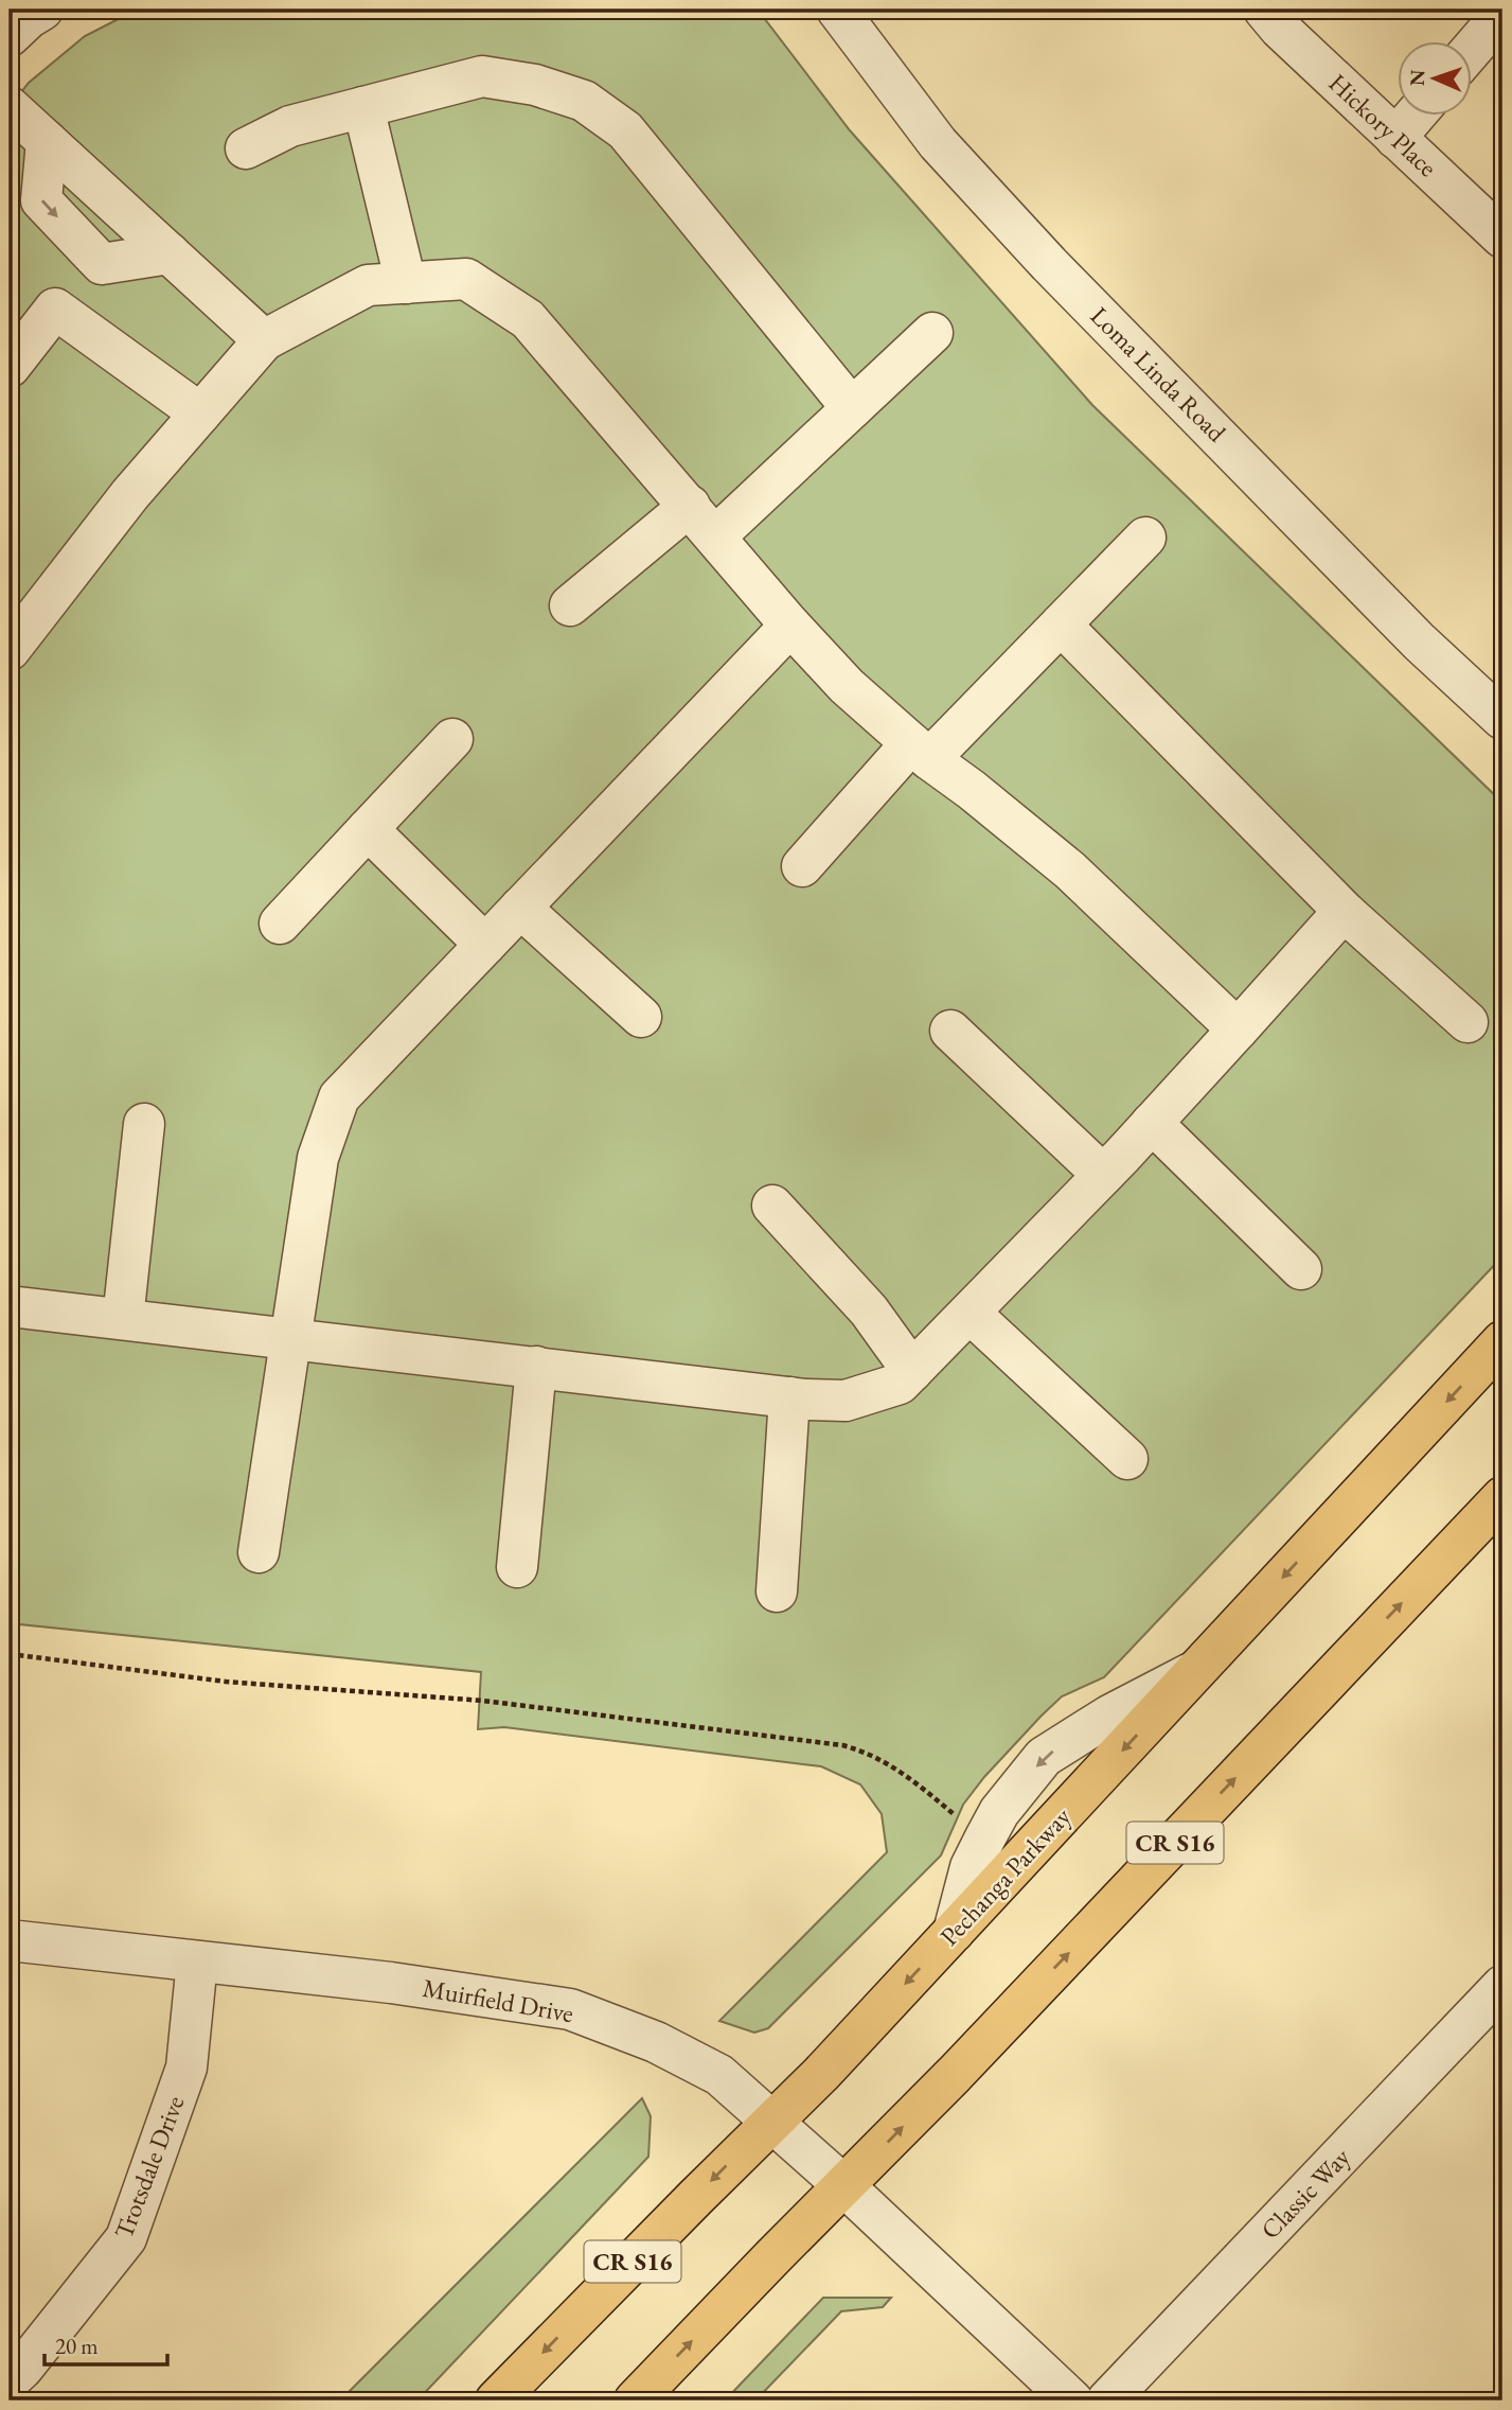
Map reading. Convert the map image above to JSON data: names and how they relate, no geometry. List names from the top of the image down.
{
  "streets": {
    "main road": ["CR S16", "Pechanga Parkway"],
    "street": [
      "Hickory Place",
      "Loma Linda Road",
      "Muirfield Drive",
      "Trotsdale Drive",
      "Classic Way"
    ]
  },
  "crossings": [
    ["CR S16", "Muirfield Drive"],
    ["Pechanga Parkway", "Muirfield Drive"],
    ["Muirfield Drive", "Trotsdale Drive"]
  ],
  "scale_bar": "20 m",
  "north": "left"
}
